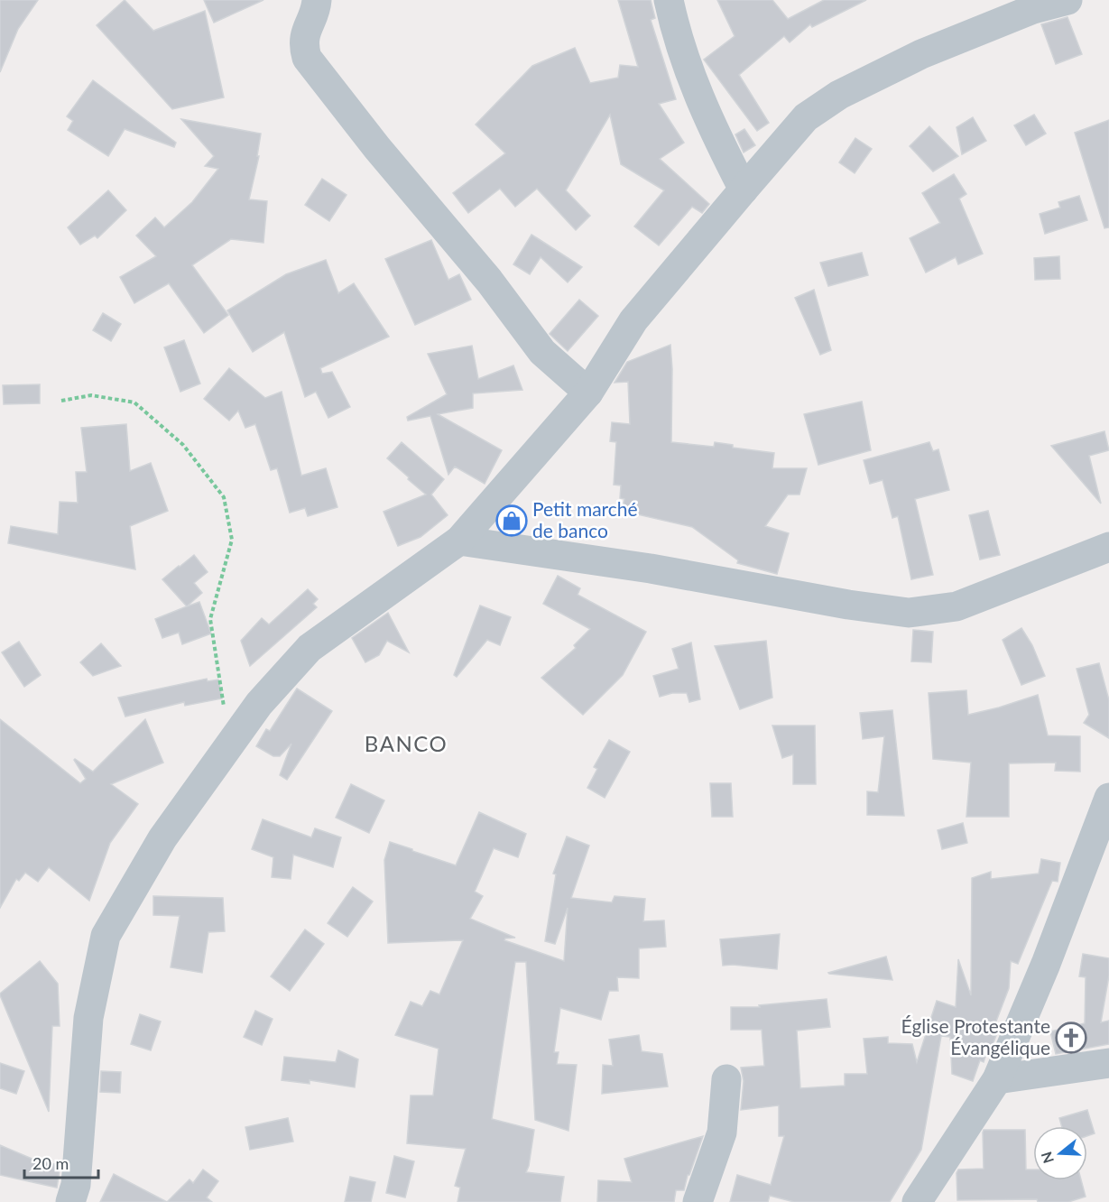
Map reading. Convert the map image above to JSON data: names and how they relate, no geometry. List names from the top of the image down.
{
  "districts": ["BANCO"],
  "places": {
    "shop": ["Petit marché de banco"],
    "church": ["Église Protestante Évangélique"]
  },
  "scale_bar": "20 m",
  "north": "left"
}
